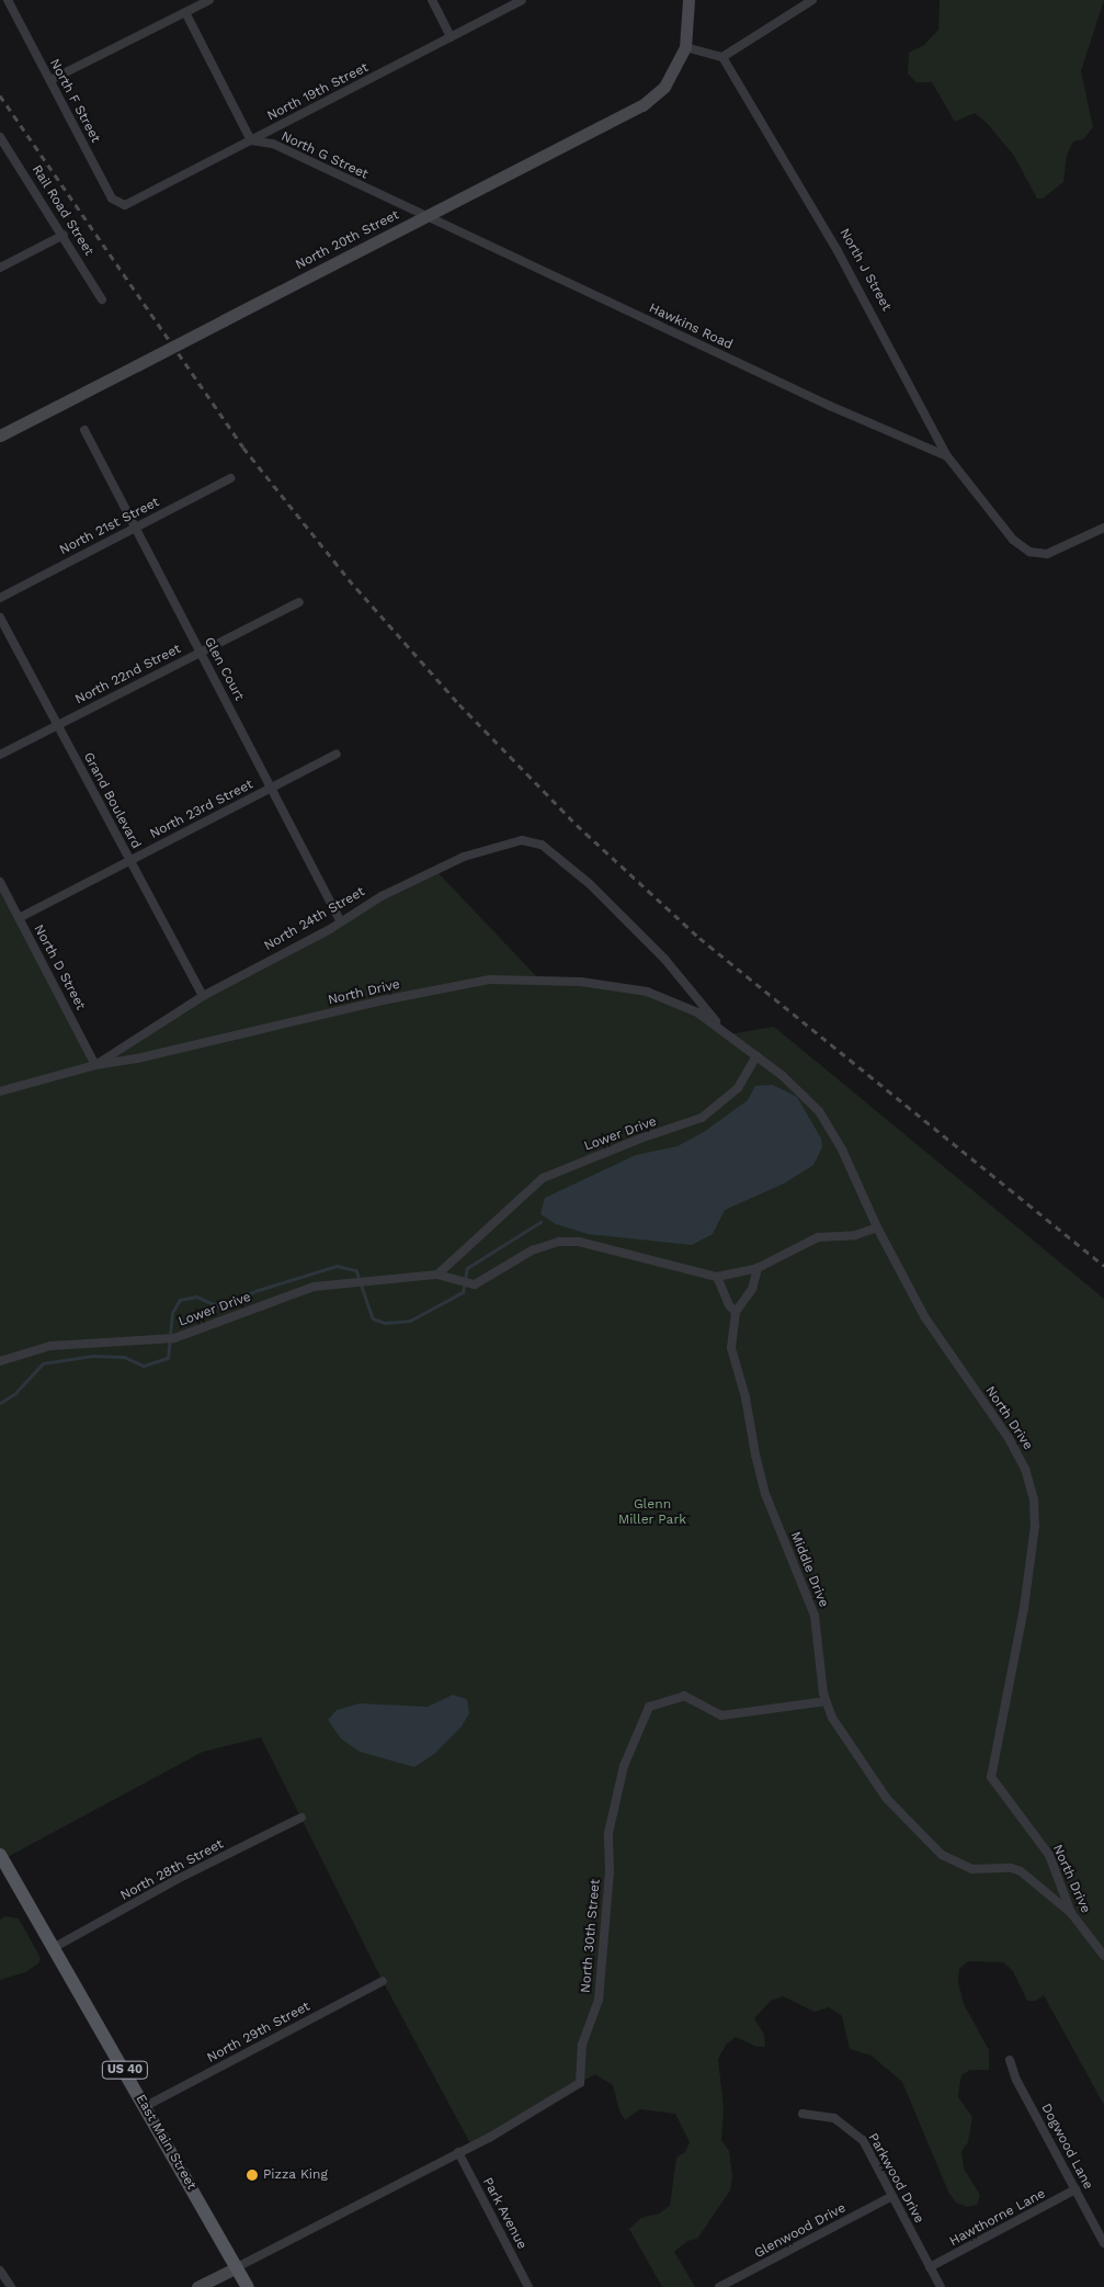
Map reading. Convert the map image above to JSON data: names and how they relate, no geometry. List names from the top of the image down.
{
  "streets": {
    "main road": ["US 40", "East Main Street"],
    "street": [
      "North 19th Street",
      "North F Street",
      "North G Street",
      "Rail Road Street",
      "North 20th Street",
      "North J Street",
      "Hawkins Road",
      "North 21st Street",
      "Glen Court",
      "North 22nd Street",
      "Grand Boulevard",
      "North 23rd Street",
      "North 24th Street",
      "North D Street",
      "North Drive",
      "Lower Drive",
      "Middle Drive",
      "North 28th Street",
      "North 30th Street",
      "North 29th Street",
      "Dogwood Lane",
      "Parkwood Drive",
      "Park Avenue",
      "Hawthorne Lane",
      "Glenwood Drive"
    ]
  },
  "crossings": [
    ["North 19th Street", "North F Street"],
    ["North 19th Street", "North G Street"],
    ["North G Street", "North 20th Street"],
    ["North G Street", "Hawkins Road"],
    ["North 20th Street", "Hawkins Road"],
    ["North J Street", "Hawkins Road"],
    ["North 21st Street", "Glen Court"],
    ["Glen Court", "North 22nd Street"],
    ["Glen Court", "North 23rd Street"],
    ["Glen Court", "North 24th Street"],
    ["North 22nd Street", "Grand Boulevard"],
    ["Grand Boulevard", "North 23rd Street"],
    ["Grand Boulevard", "North 24th Street"],
    ["North 23rd Street", "North D Street"],
    ["North 24th Street", "North D Street"],
    ["North 24th Street", "North Drive"],
    ["North D Street", "North Drive"],
    ["North Drive", "Lower Drive"],
    ["North Drive", "Middle Drive"],
    ["Middle Drive", "North 30th Street"],
    ["North 28th Street", "East Main Street"],
    ["North 30th Street", "East Main Street"],
    ["North 30th Street", "Park Avenue"],
    ["North 29th Street", "East Main Street"],
    ["Dogwood Lane", "Hawthorne Lane"],
    ["Parkwood Drive", "Hawthorne Lane"],
    ["Parkwood Drive", "Glenwood Drive"]
  ],
  "parks": ["Glenn Miller Park"],
  "places": ["Pizza King"]
}
